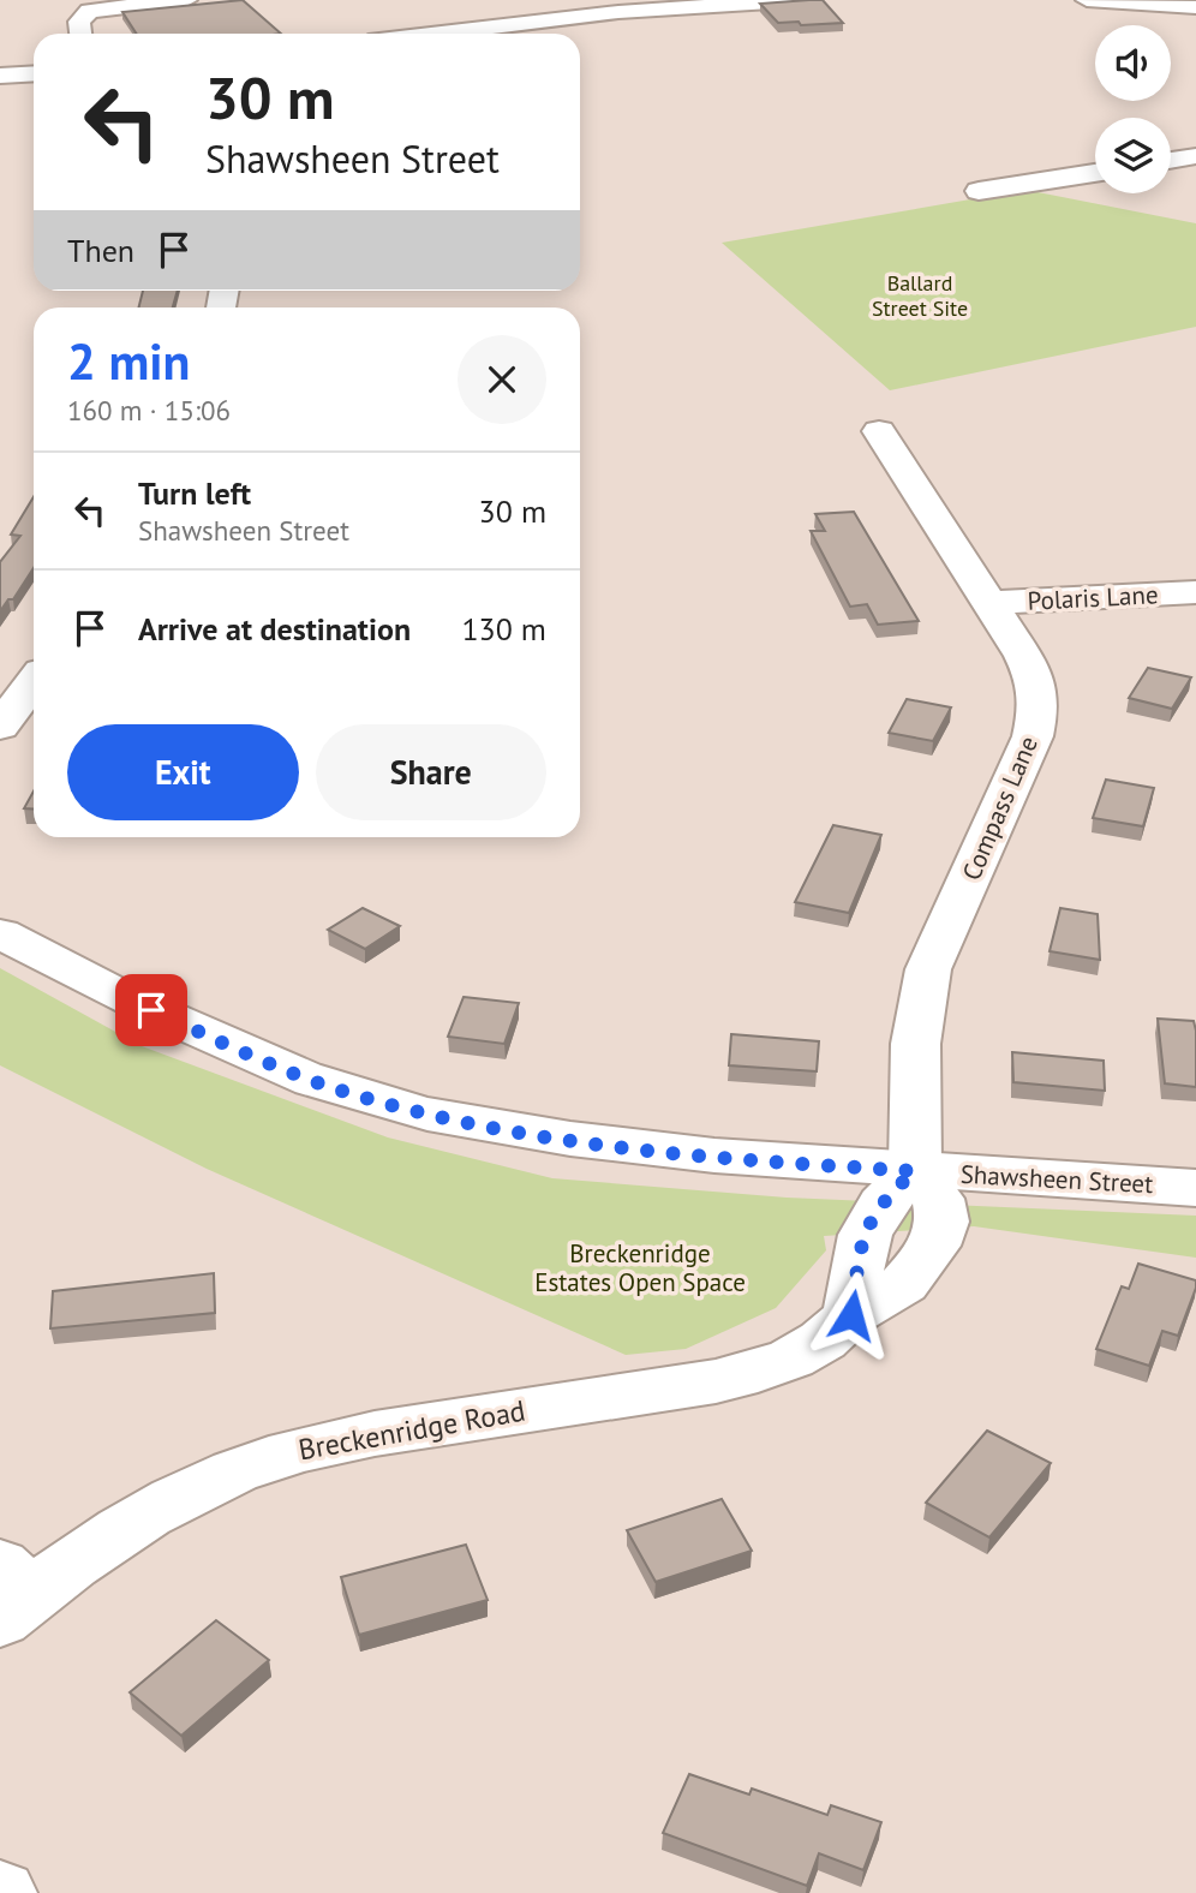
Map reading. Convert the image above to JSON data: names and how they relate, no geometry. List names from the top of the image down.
{
  "streets": {
    "street": [
      "Polaris Lane",
      "Compass Lane",
      "Shawsheen Street",
      "Breckenridge Road"
    ]
  },
  "crossings": [
    ["Polaris Lane", "Compass Lane"],
    ["Compass Lane", "Shawsheen Street"],
    ["Compass Lane", "Breckenridge Road"],
    ["Shawsheen Street", "Breckenridge Road"]
  ],
  "parks": ["Ballard Street Site", "Breckenridge Estates Open Space"],
  "page": {
    "turn": ["30 m", "Shawsheen Street"],
    "then": "Then",
    "heading": ["2 min", "160 m · 15:06"],
    "list": [
      {
        "name": "Turn left",
        "note": "Shawsheen Street",
        "value": "30 m"
      },
      {
        "name": "Arrive at destination",
        "value": "130 m"
      }
    ],
    "buttons": ["Exit", "Share"]
  }
}
